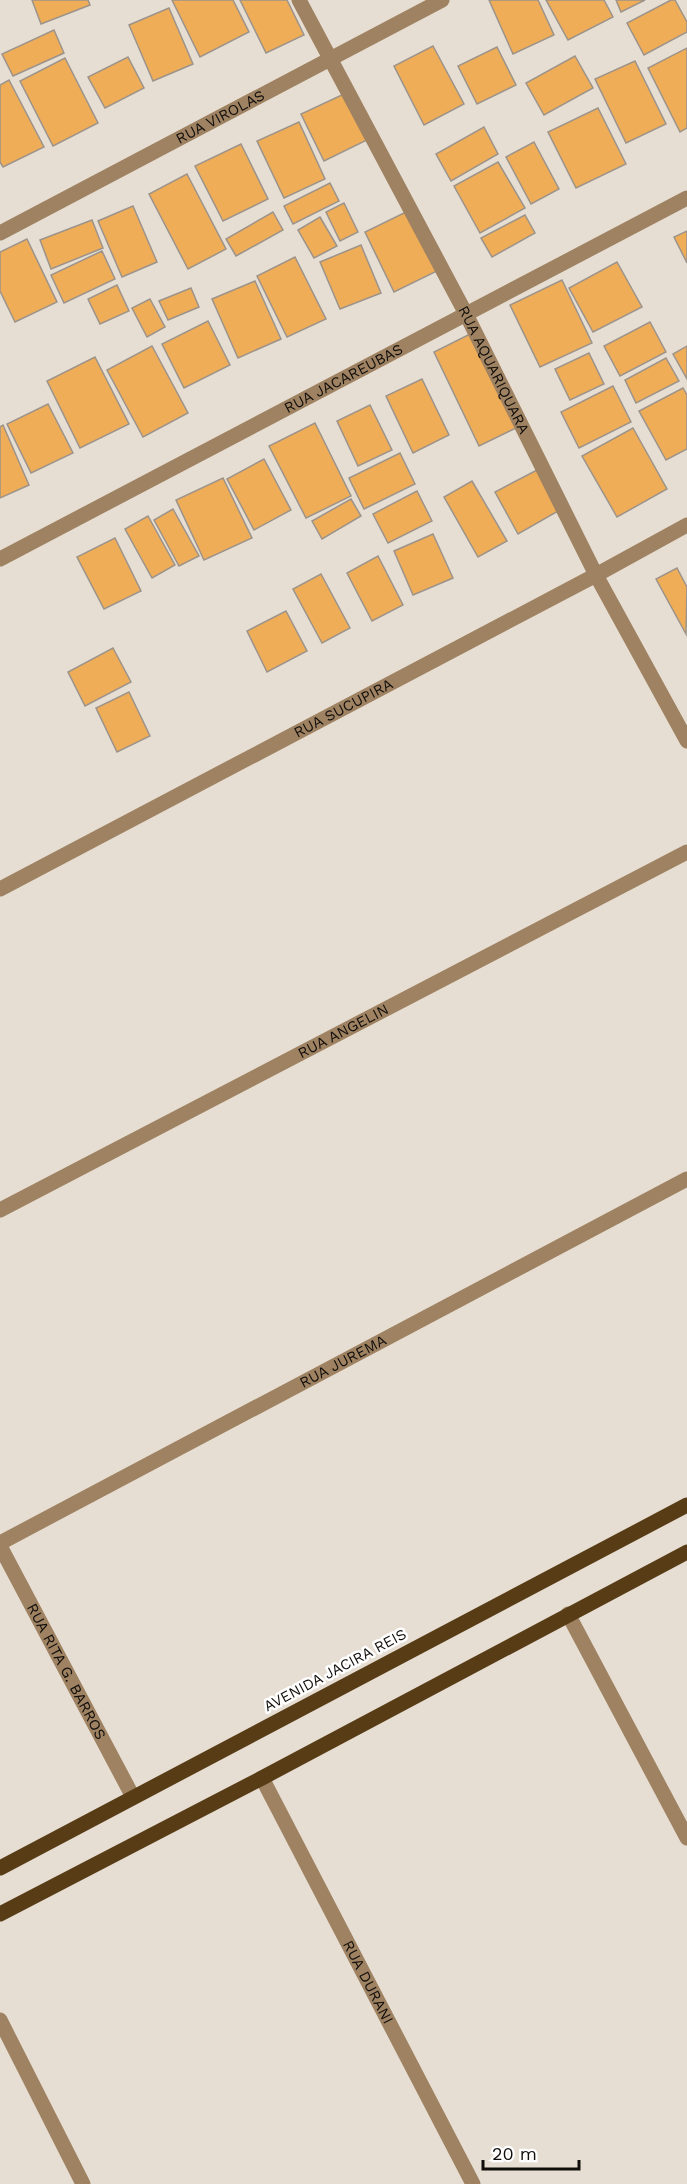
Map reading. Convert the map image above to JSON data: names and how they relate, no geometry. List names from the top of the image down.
{
  "streets": {
    "main road": ["AVENIDA JACIRA REIS"],
    "street": [
      "RUA VIROLAS",
      "RUA AQUARIQUARA",
      "RUA JACAREUBAS",
      "RUA SUCUPIRA",
      "RUA ANGELIN",
      "RUA JUREMA",
      "RUA RITA G. BARROS",
      "RUA DURANI"
    ]
  },
  "crossings": [
    ["RUA VIROLAS", "RUA AQUARIQUARA"],
    ["RUA AQUARIQUARA", "RUA JACAREUBAS"],
    ["RUA AQUARIQUARA", "RUA SUCUPIRA"],
    ["RUA JUREMA", "RUA RITA G. BARROS"],
    ["AVENIDA JACIRA REIS", "RUA RITA G. BARROS"]
  ],
  "scale_bar": "20 m"
}
